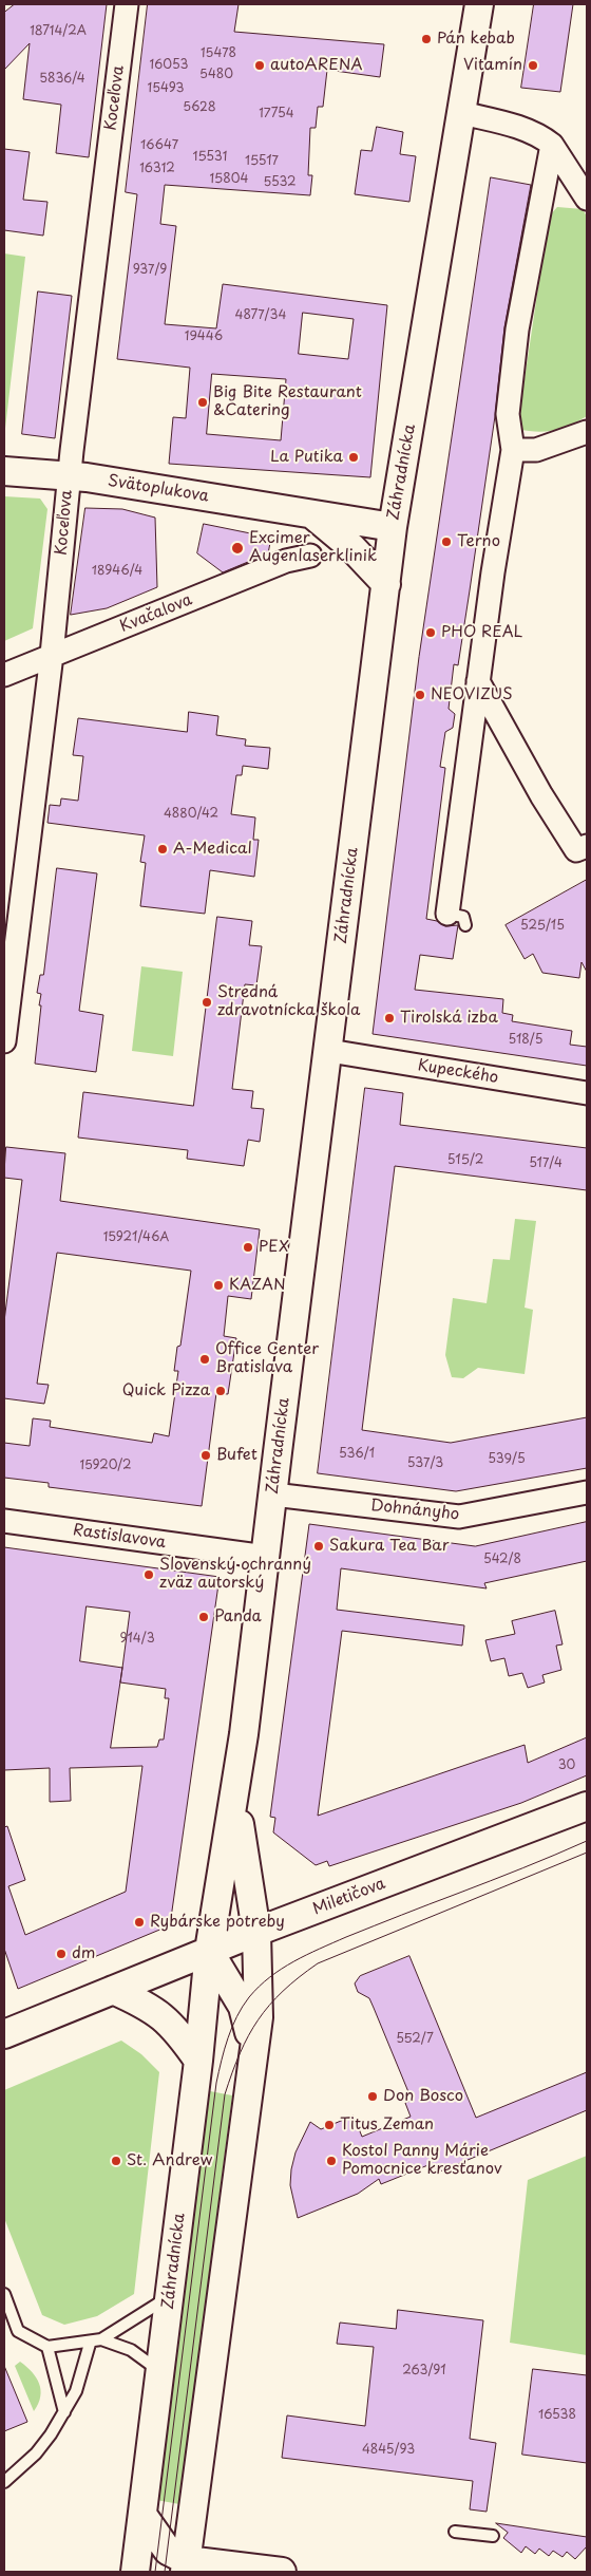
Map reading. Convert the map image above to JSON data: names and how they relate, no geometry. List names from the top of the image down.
{
  "streets": {
    "street": [
      "Koceľova",
      "Záhradnícka",
      "Svätoplukova",
      "Kvačalova",
      "Kupeckého",
      "Dohnányho",
      "Rastislavova",
      "Miletičova"
    ]
  },
  "crossings": [
    ["Koceľova", "Svätoplukova"],
    ["Koceľova", "Kvačalova"],
    ["Záhradnícka", "Svätoplukova"],
    ["Záhradnícka", "Kupeckého"],
    ["Záhradnícka", "Dohnányho"],
    ["Záhradnícka", "Rastislavova"],
    ["Záhradnícka", "Miletičova"]
  ],
  "places": [
    "Pán kebab",
    "autoARENA",
    "Vitamín",
    "Big Bite Restaurant &Catering",
    "La Putika",
    "Terno",
    "Excimer Augenlaserklinik",
    "PHO REAL",
    "NEOVIZUS",
    "A-Medical",
    "Stredná zdravotnícka škola",
    "Tirolská izba",
    "PEX",
    "KAZAN",
    "Office Center Bratislava",
    "Quick Pizza",
    "Bufet",
    "Sakura Tea Bar",
    "Slovenský ochranný zväz autorský",
    "Panda",
    "Rybárske potreby",
    "dm",
    "Don Bosco",
    "Titus Zeman",
    "St. Andrew",
    "Kostol Panny Márie Pomocnice kresťanov"
  ],
  "house_numbers": [
    "18714/2A",
    "15478",
    "16053",
    "5480",
    "5836/4",
    "15493",
    "5628",
    "17754",
    "16647",
    "15531",
    "15517",
    "16312",
    "15804",
    "5532",
    "937/9",
    "4877/34",
    "19446",
    "18946/4",
    "4880/42",
    "525/15",
    "518/5",
    "515/2",
    "517/4",
    "15921/46A",
    "536/1",
    "539/5",
    "537/3",
    "15920/2",
    "542/8",
    "914/3",
    "30",
    "552/7",
    "263/91",
    "16538",
    "4845/93"
  ]
}
